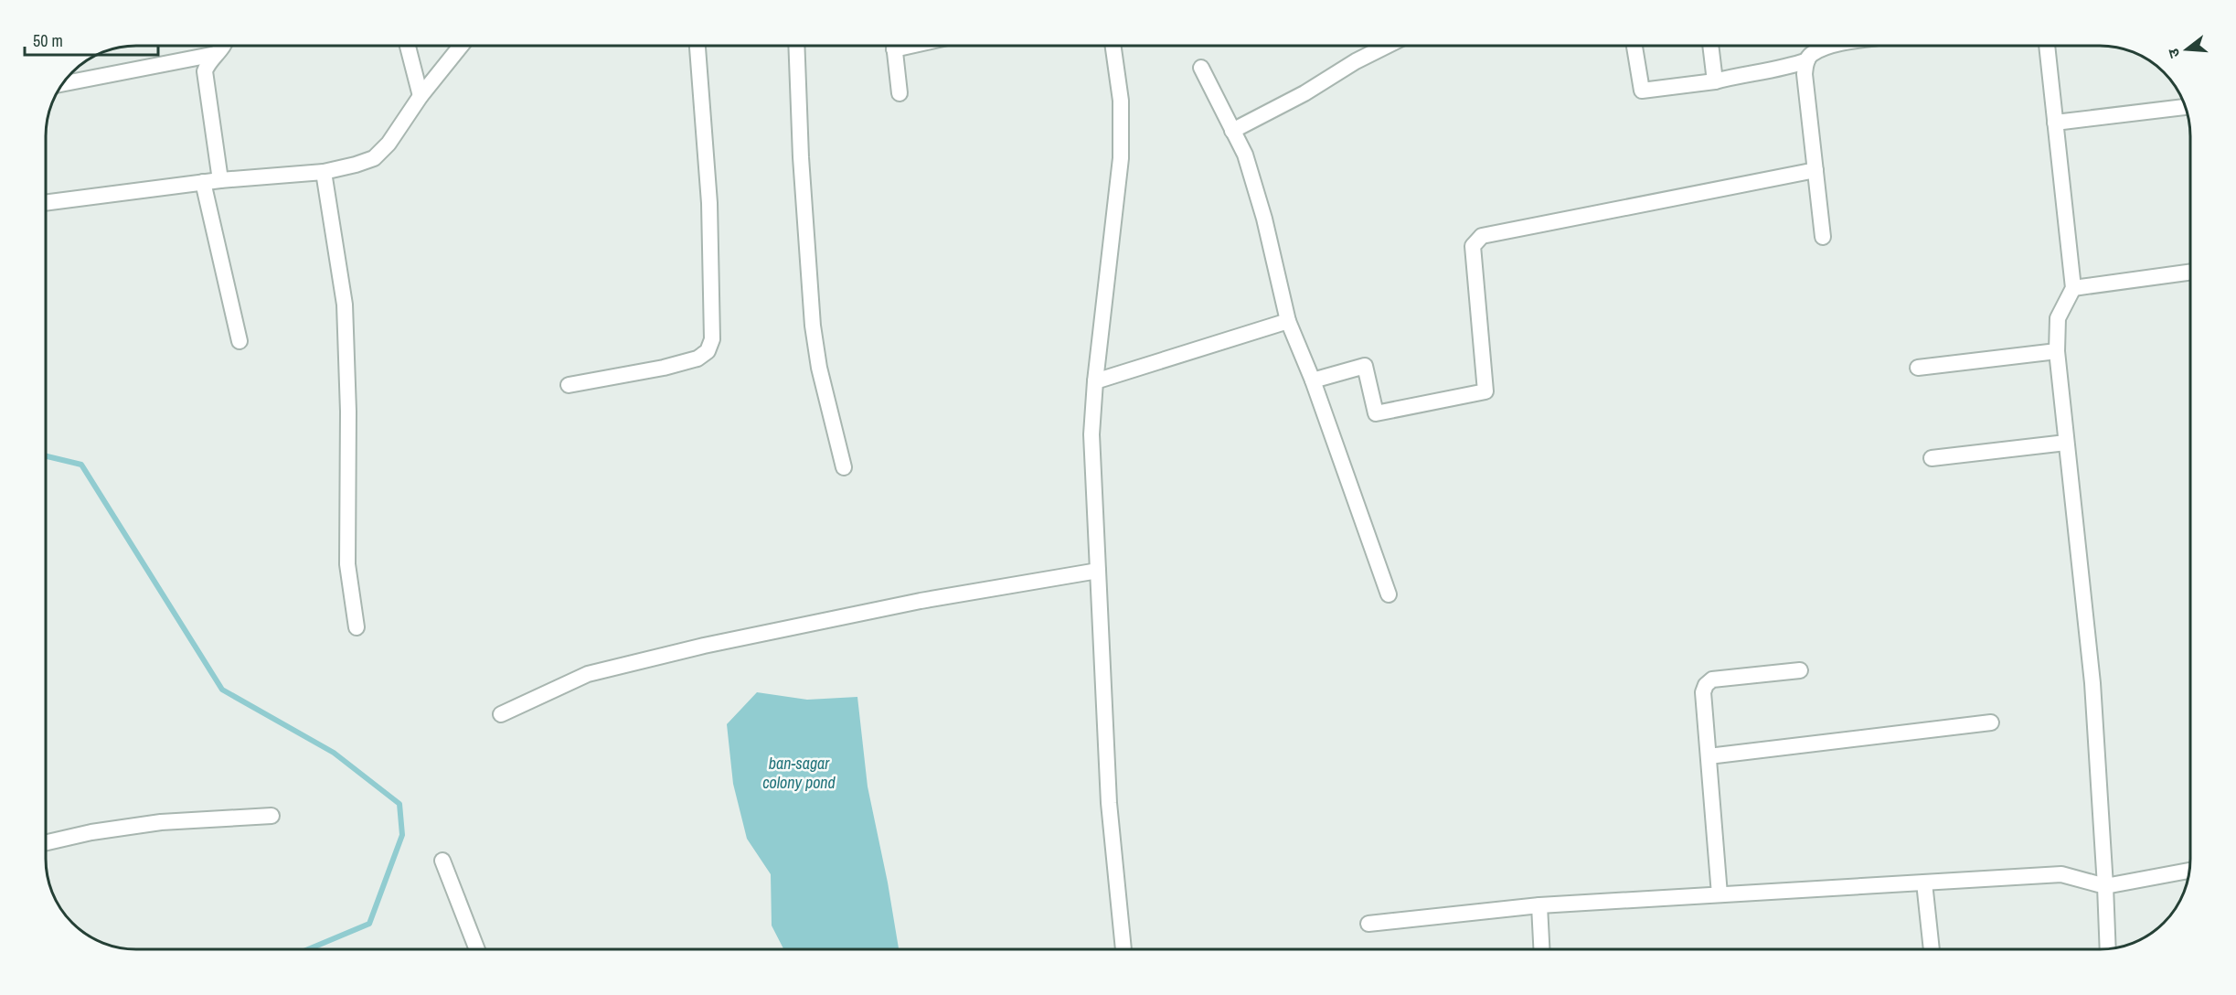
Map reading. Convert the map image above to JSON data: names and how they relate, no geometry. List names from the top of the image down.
{
  "water": ["ban-sagar colony pond"],
  "scale_bar": "50 m",
  "north": "left"
}
